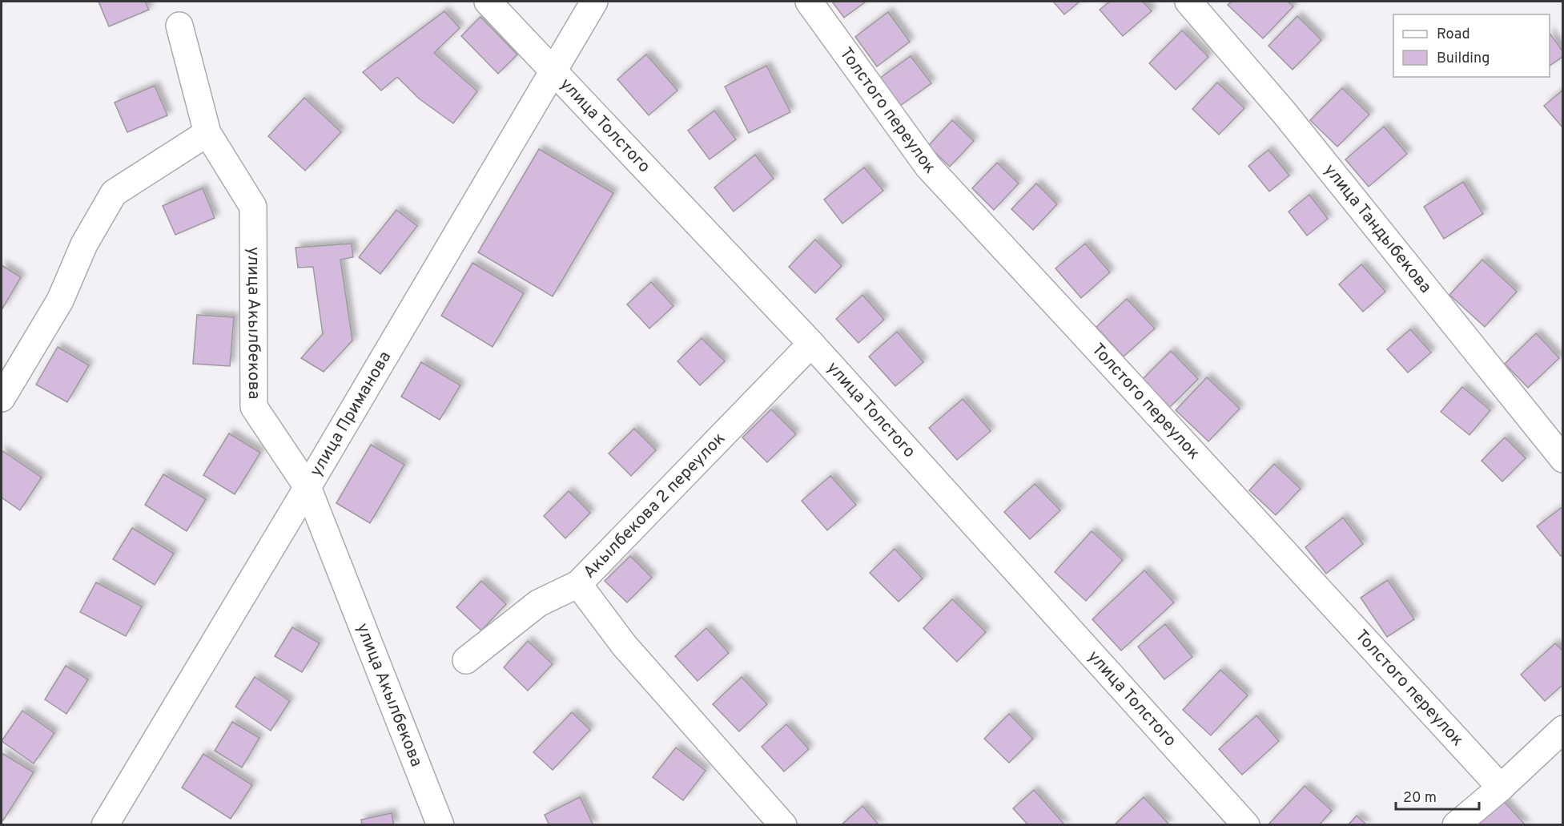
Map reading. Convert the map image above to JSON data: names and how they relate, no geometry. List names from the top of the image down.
{
  "streets": {
    "street": [
      "Толстого переулок",
      "улица Толстого",
      "улица Тандыбекова",
      "улица Акылбекова",
      "улица Приманова",
      "Акылбекова 2 переулок"
    ]
  },
  "crossings": [
    ["улица Толстого", "улица Приманова"],
    ["улица Толстого", "Акылбекова 2 переулок"],
    ["улица Акылбекова", "улица Приманова"]
  ],
  "legend": ["Road", "Building"],
  "scale_bar": "20 m"
}
